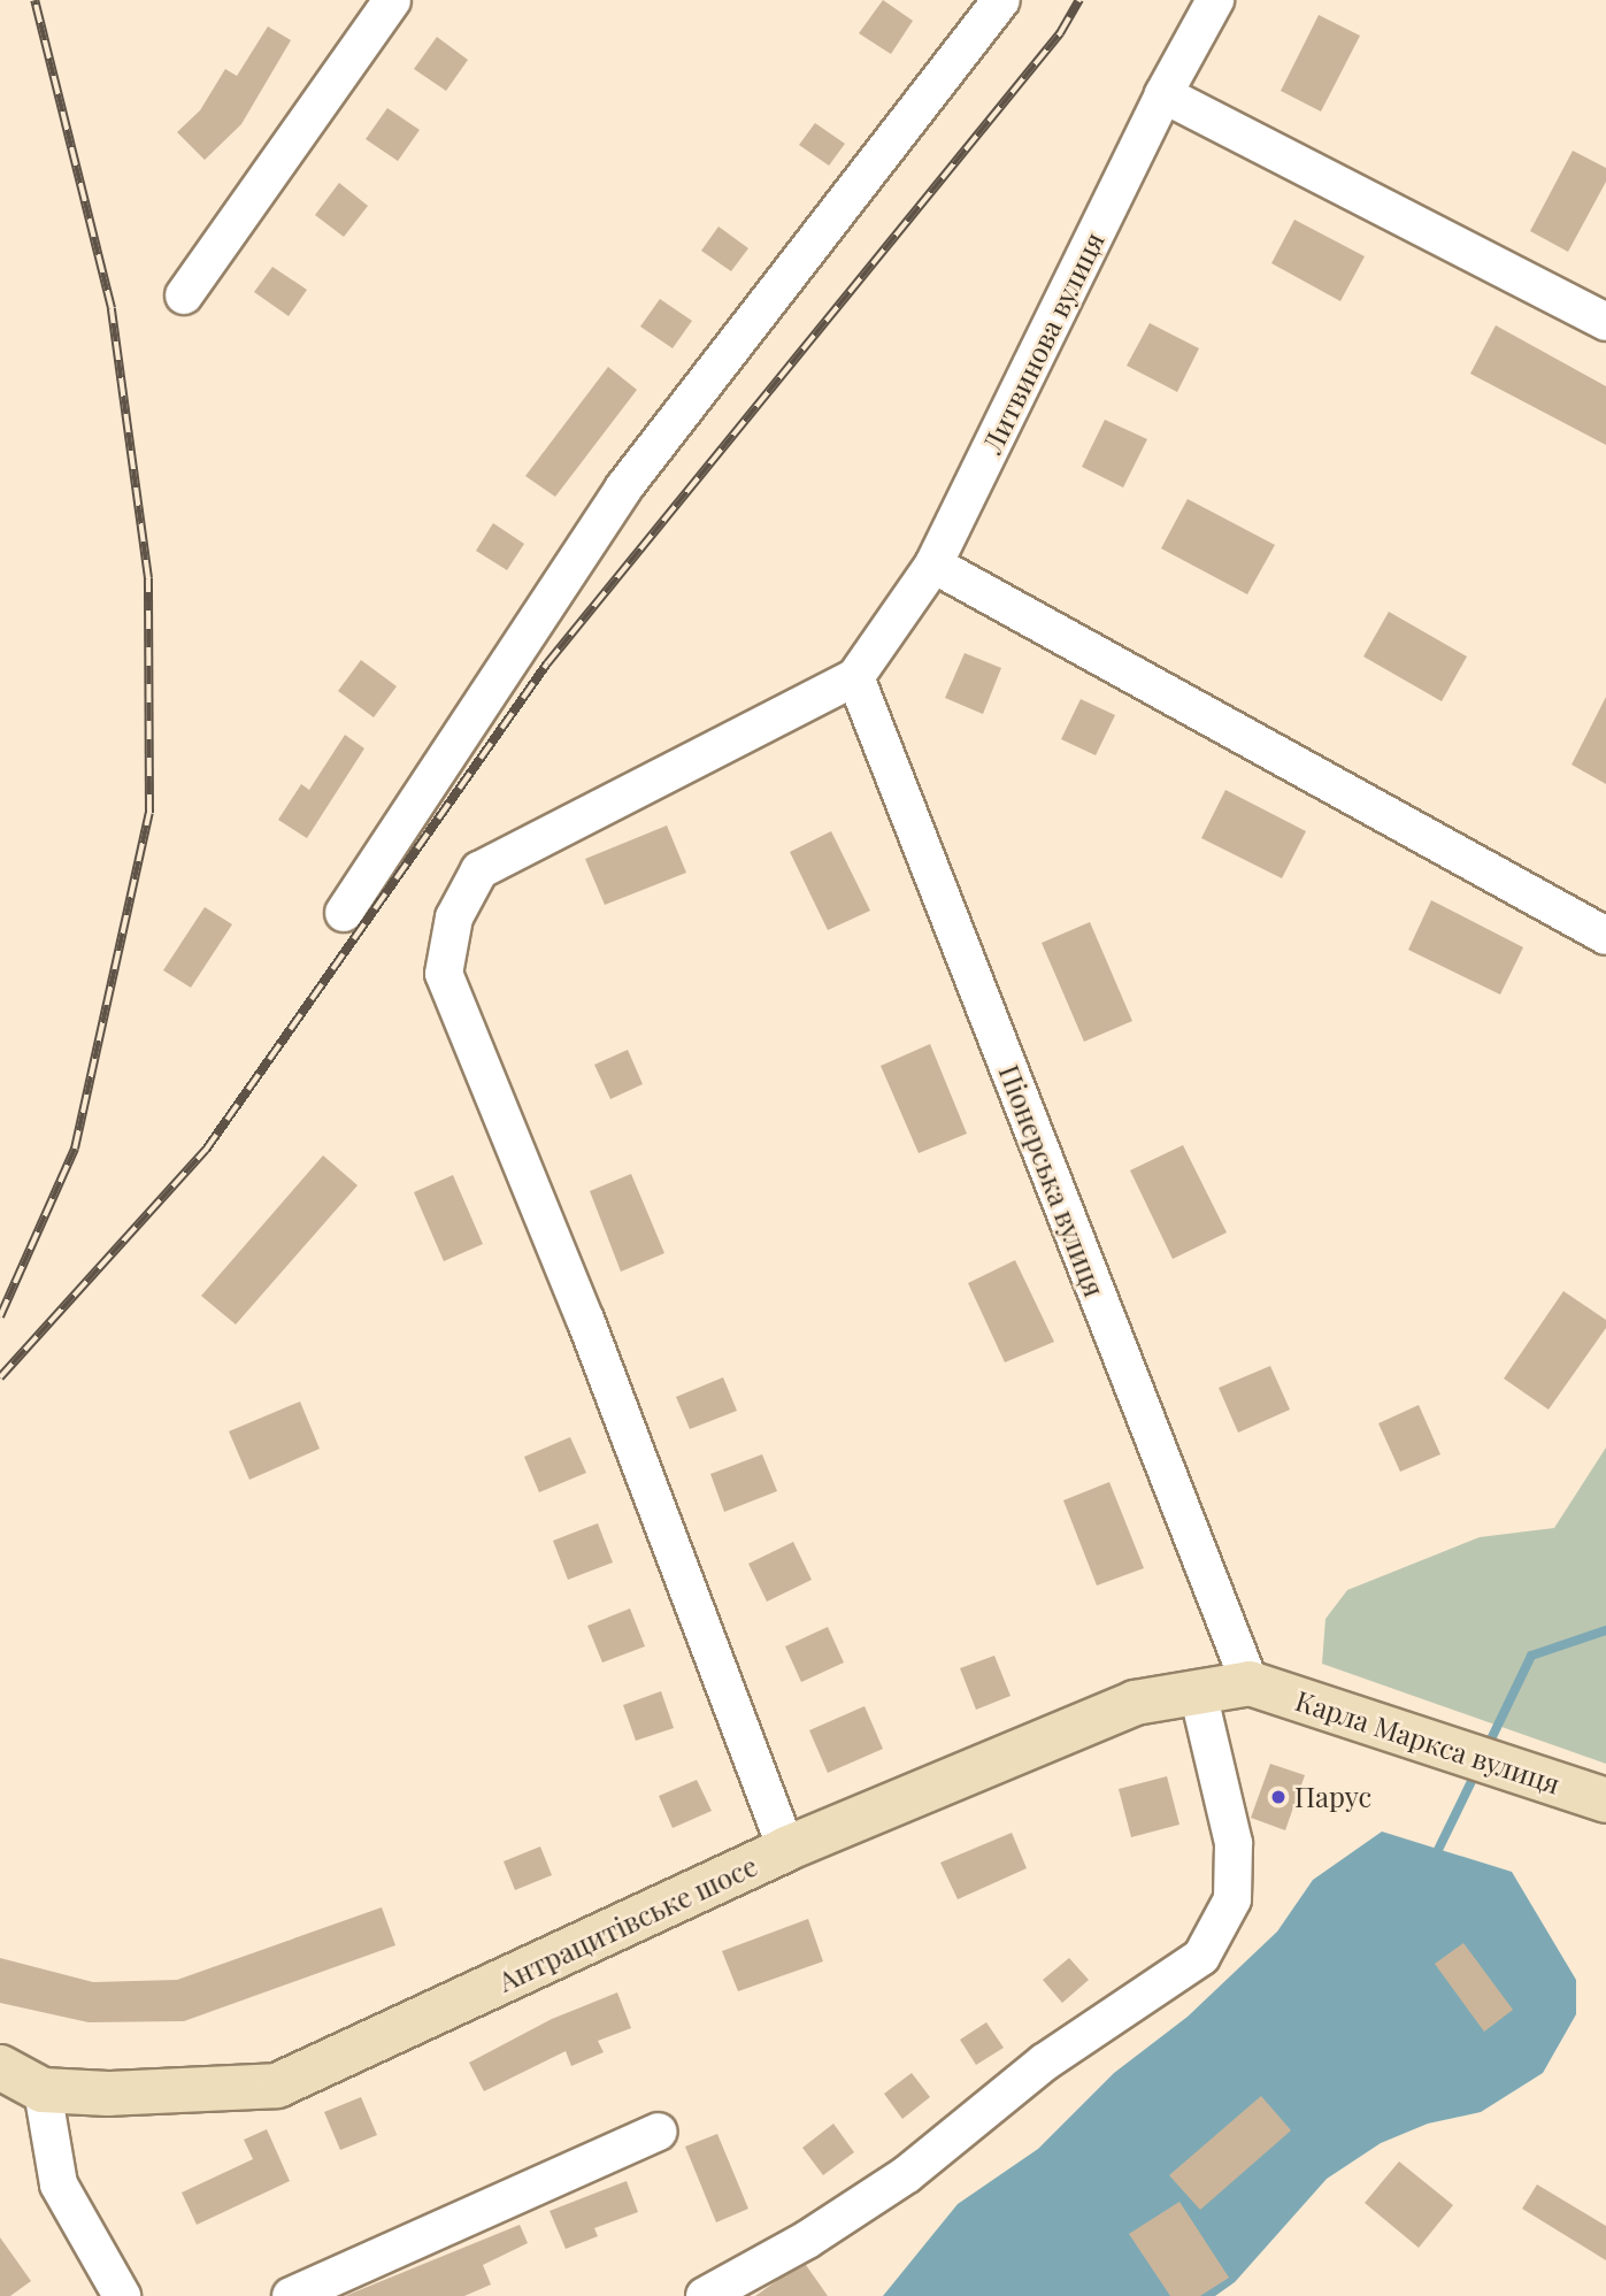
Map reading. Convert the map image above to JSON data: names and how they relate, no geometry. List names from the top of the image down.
{
  "streets": {
    "main road": ["Карла Маркса вулиця", "Антрацитівське шосе"],
    "street": ["Литвинова вулиця", "Піонерська вулиця"]
  },
  "crossings": [
    ["Литвинова вулиця", "Піонерська вулиця"],
    ["Піонерська вулиця", "Карла Маркса вулиця"],
    ["Піонерська вулиця", "Антрацитівське шосе"],
    ["Карла Маркса вулиця", "Антрацитівське шосе"]
  ],
  "places": ["Парус"]
}
